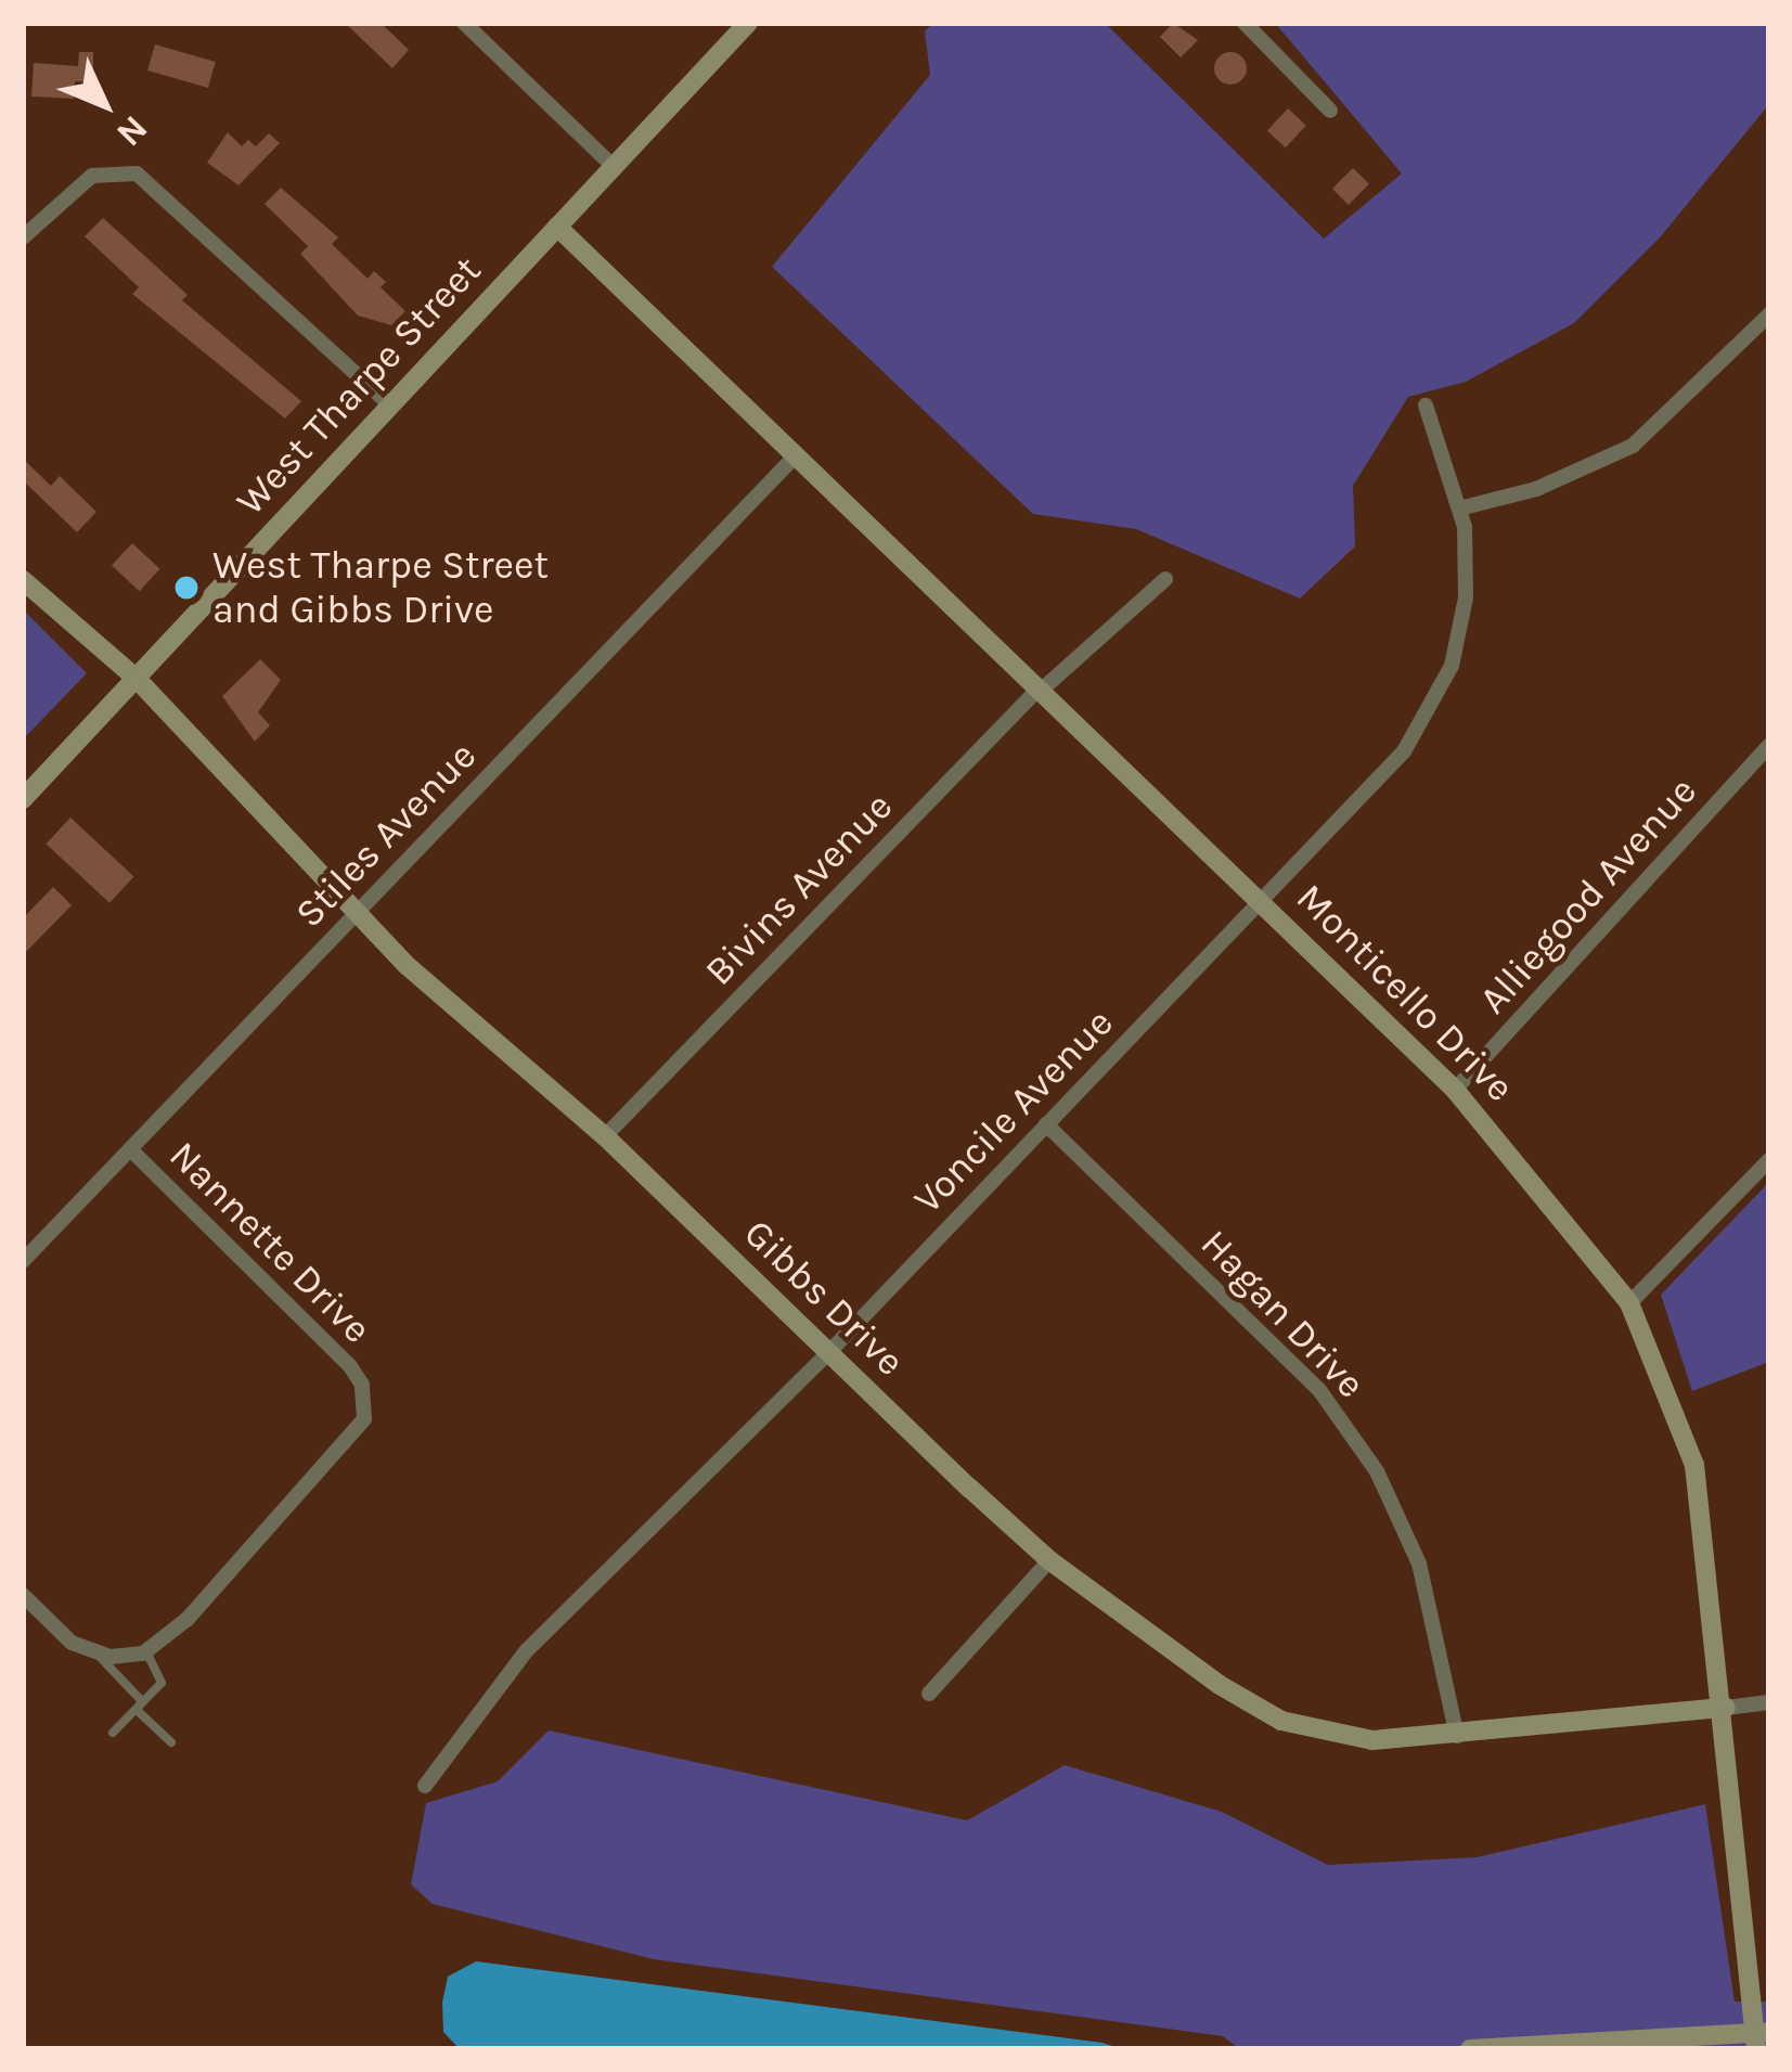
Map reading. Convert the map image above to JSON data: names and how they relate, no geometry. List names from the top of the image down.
{
  "streets": {
    "street": [
      "West Tharpe Street",
      "Stiles Avenue",
      "Bivins Avenue",
      "Alliegood Avenue",
      "Monticello Drive",
      "Voncile Avenue",
      "Nannette Drive",
      "Gibbs Drive",
      "Hagan Drive"
    ]
  },
  "crossings": [
    ["West Tharpe Street", "Monticello Drive"],
    ["West Tharpe Street", "Gibbs Drive"],
    ["Stiles Avenue", "Monticello Drive"],
    ["Stiles Avenue", "Nannette Drive"],
    ["Stiles Avenue", "Gibbs Drive"],
    ["Bivins Avenue", "Monticello Drive"],
    ["Bivins Avenue", "Gibbs Drive"],
    ["Alliegood Avenue", "Monticello Drive"],
    ["Monticello Drive", "Voncile Avenue"],
    ["Monticello Drive", "Gibbs Drive"],
    ["Voncile Avenue", "Gibbs Drive"],
    ["Voncile Avenue", "Hagan Drive"],
    ["Gibbs Drive", "Hagan Drive"]
  ],
  "places": ["West Tharpe Street and Gibbs Drive"],
  "north": "bottom right"
}
